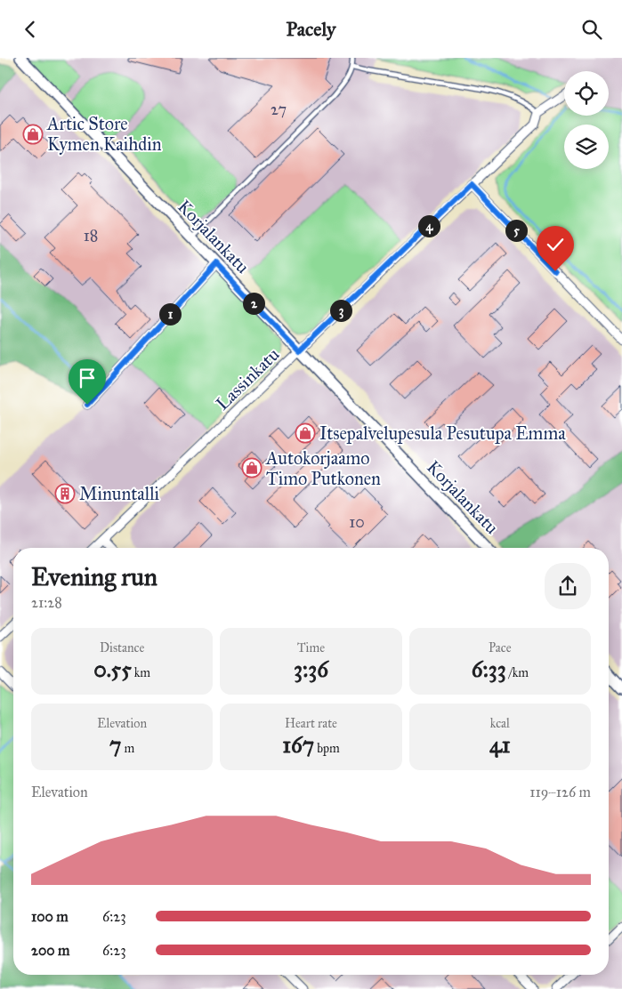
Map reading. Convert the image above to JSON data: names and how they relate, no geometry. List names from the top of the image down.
{
  "streets": {
    "street": ["Korjalankatu", "Lassinkatu"]
  },
  "crossings": [
    ["Korjalankatu", "Lassinkatu"]
  ],
  "places": {
    "shop": ["Artic Store Kymen Kaihdin", "Itsepalvelupesula Pesutupa Emma", "Autokorjaamo Timo Putkonen"],
    "building": ["Minuntalli"]
  },
  "house_numbers": ["27", "18", "10"],
  "page": {
    "header": "Pacely",
    "pins": [
      "4",
      "5",
      "2",
      "3",
      "1"
    ],
    "heading": ["Evening run", "21:28"],
    "stats": [
      ["Distance", "0.55 km"],
      ["Time", "3:36"],
      ["Pace", "6:33 /km"],
      ["Elevation", "7 m"],
      ["Heart rate", "167 bpm"],
      ["kcal", "41"]
    ],
    "chart": ["Elevation", "119–126 m"],
    "list": [
      {
        "name": "100 m",
        "note": "6:23"
      },
      {
        "name": "200 m",
        "note": "6:23"
      }
    ]
  }
}
